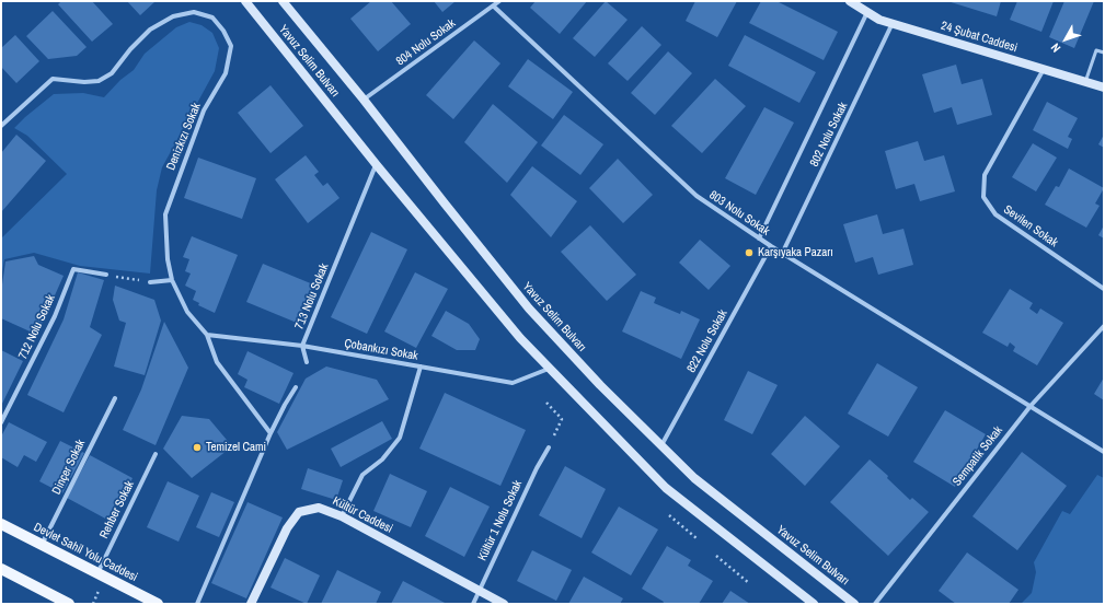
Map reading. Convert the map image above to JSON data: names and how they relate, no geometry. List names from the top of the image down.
{
  "streets": {
    "main road": [
      "24 Şubat Caddesi",
      "Yavuz Selim Bulvarı",
      "Kültür Caddesi",
      "Devlet Sahil Yolu Caddesi"
    ],
    "street": [
      "804 Nolu Sokak",
      "802 Nolu Sokak",
      "Denizkızı Sokak",
      "803 Nolu Sokak",
      "Sevilen Sokak",
      "713 Nolu Sokak",
      "712 Nolu Sokak",
      "822 Nolu Sokak",
      "Çobankızı Sokak",
      "Sempatik Sokak",
      "Dinçer Sokak",
      "Rehber Sokak",
      "Kültür 1 Nolu Sokak"
    ]
  },
  "crossings": [
    ["24 Şubat Caddesi", "802 Nolu Sokak"],
    ["24 Şubat Caddesi", "Sevilen Sokak"],
    ["804 Nolu Sokak", "Yavuz Selim Bulvarı"],
    ["804 Nolu Sokak", "803 Nolu Sokak"],
    ["Yavuz Selim Bulvarı", "713 Nolu Sokak"],
    ["Yavuz Selim Bulvarı", "822 Nolu Sokak"],
    ["Yavuz Selim Bulvarı", "Çobankızı Sokak"],
    ["802 Nolu Sokak", "803 Nolu Sokak"],
    ["Denizkızı Sokak", "Çobankızı Sokak"],
    ["803 Nolu Sokak", "822 Nolu Sokak"],
    ["803 Nolu Sokak", "Sempatik Sokak"],
    ["713 Nolu Sokak", "Çobankızı Sokak"],
    ["Dinçer Sokak", "Devlet Sahil Yolu Caddesi"],
    ["Rehber Sokak", "Devlet Sahil Yolu Caddesi"],
    ["Kültür Caddesi", "Kültür 1 Nolu Sokak"]
  ],
  "places": ["Karşıyaka Pazarı", "Temizel Cami"],
  "north": "bottom left"
}
